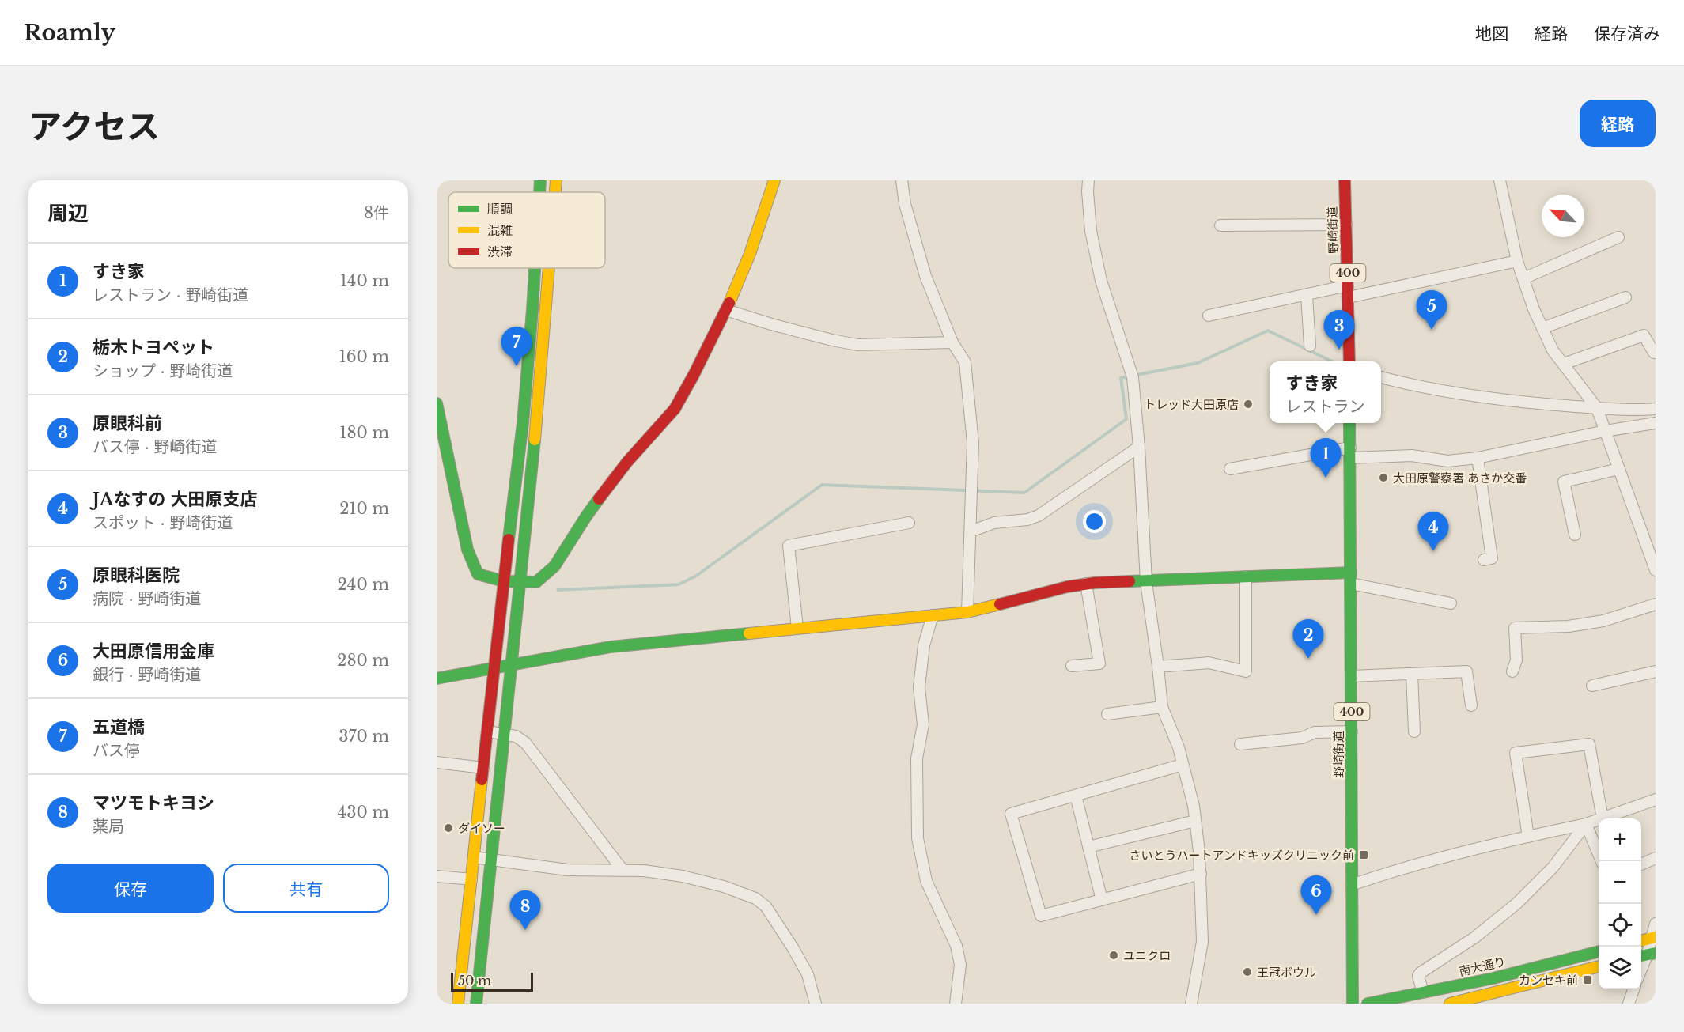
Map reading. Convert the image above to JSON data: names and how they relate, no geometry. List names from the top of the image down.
{
  "streets": {
    "main road": ["野崎街道", "400", "南大通り"]
  },
  "places": {
    "other": [
      "トレッド大田原店",
      "大田原警察署 あさか交番",
      "ダイソー",
      "ユニクロ",
      "王冠ボウル"
    ],
    "transit": ["さいとうハートアンドキッズクリニック前", "カンセキ前"]
  },
  "legend": ["順調", "混雑", "渋滞"],
  "scale_bar": "50 m",
  "north": "top left",
  "page": {
    "header": "Roamly",
    "nav": ["地図", "経路", "保存済み"],
    "title": "アクセス",
    "buttons": [
      "経路",
      ["保存", "共有"]
    ],
    "heading": ["周辺", "8件"],
    "list": [
      {
        "mark": "1",
        "name": "すき家",
        "note": "レストラン · 野崎街道",
        "value": "140 m"
      },
      {
        "mark": "2",
        "name": "栃木トヨペット",
        "note": "ショップ · 野崎街道",
        "value": "160 m"
      },
      {
        "mark": "3",
        "name": "原眼科前",
        "note": "バス停 · 野崎街道",
        "value": "180 m"
      },
      {
        "mark": "4",
        "name": "JAなすの 大田原支店",
        "note": "スポット · 野崎街道",
        "value": "210 m"
      },
      {
        "mark": "5",
        "name": "原眼科医院",
        "note": "病院 · 野崎街道",
        "value": "240 m"
      },
      {
        "mark": "6",
        "name": "大田原信用金庫",
        "note": "銀行 · 野崎街道",
        "value": "280 m"
      },
      {
        "mark": "7",
        "name": "五道橋",
        "note": "バス停",
        "value": "370 m"
      },
      {
        "mark": "8",
        "name": "マツモトキヨシ",
        "note": "薬局",
        "value": "430 m"
      }
    ],
    "pins": [
      "5",
      "3",
      "7",
      "1",
      "4",
      "2",
      "6",
      "8"
    ],
    "popup": ["すき家", "レストラン"],
    "map_buttons": ["+", "−"],
    "scale": "50 m"
  }
}
